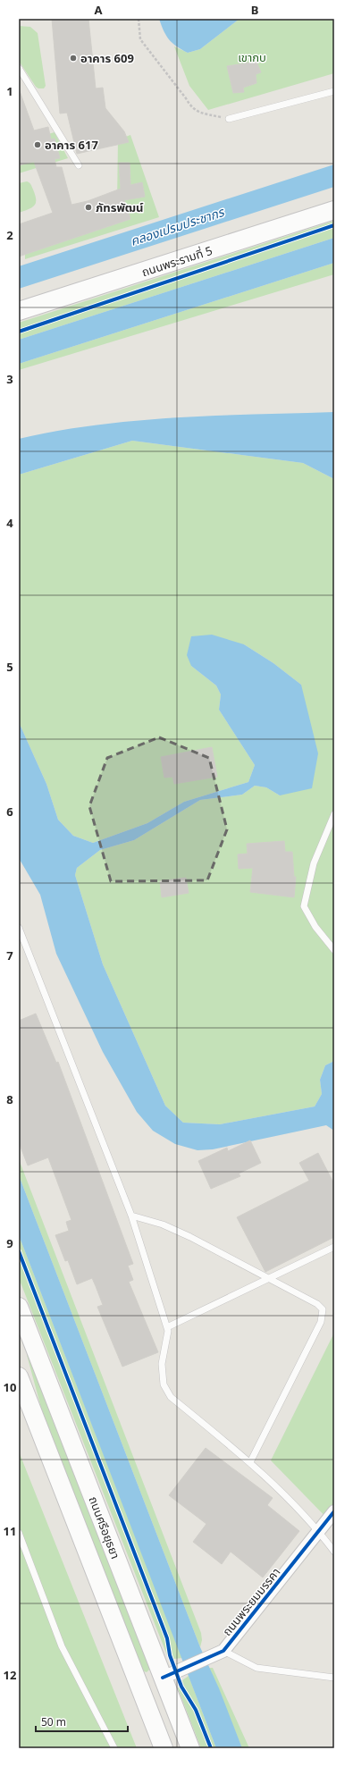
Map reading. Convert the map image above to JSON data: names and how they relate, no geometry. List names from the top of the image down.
{
  "streets": {
    "main road": ["ถนนพระรามที่ 5", "ถนนศรีอยุธยา"],
    "street": ["ถนนพระยมมรรคา"]
  },
  "crossings": [
    ["ถนนศรีอยุธยา", "ถนนพระยมมรรคา"]
  ],
  "water": ["คลองเปรมประชากร"],
  "parks": ["เขากบ"],
  "places": ["อาคาร 609", "อาคาร 617", "ภัทรพัฒน์"],
  "scale_bar": "50 m",
  "grid": {
    "columns": ["A", "B"],
    "rows": [
      "1",
      "2",
      "3",
      "4",
      "5",
      "6",
      "7",
      "8",
      "9",
      "10",
      "11",
      "12"
    ]
  }
}
